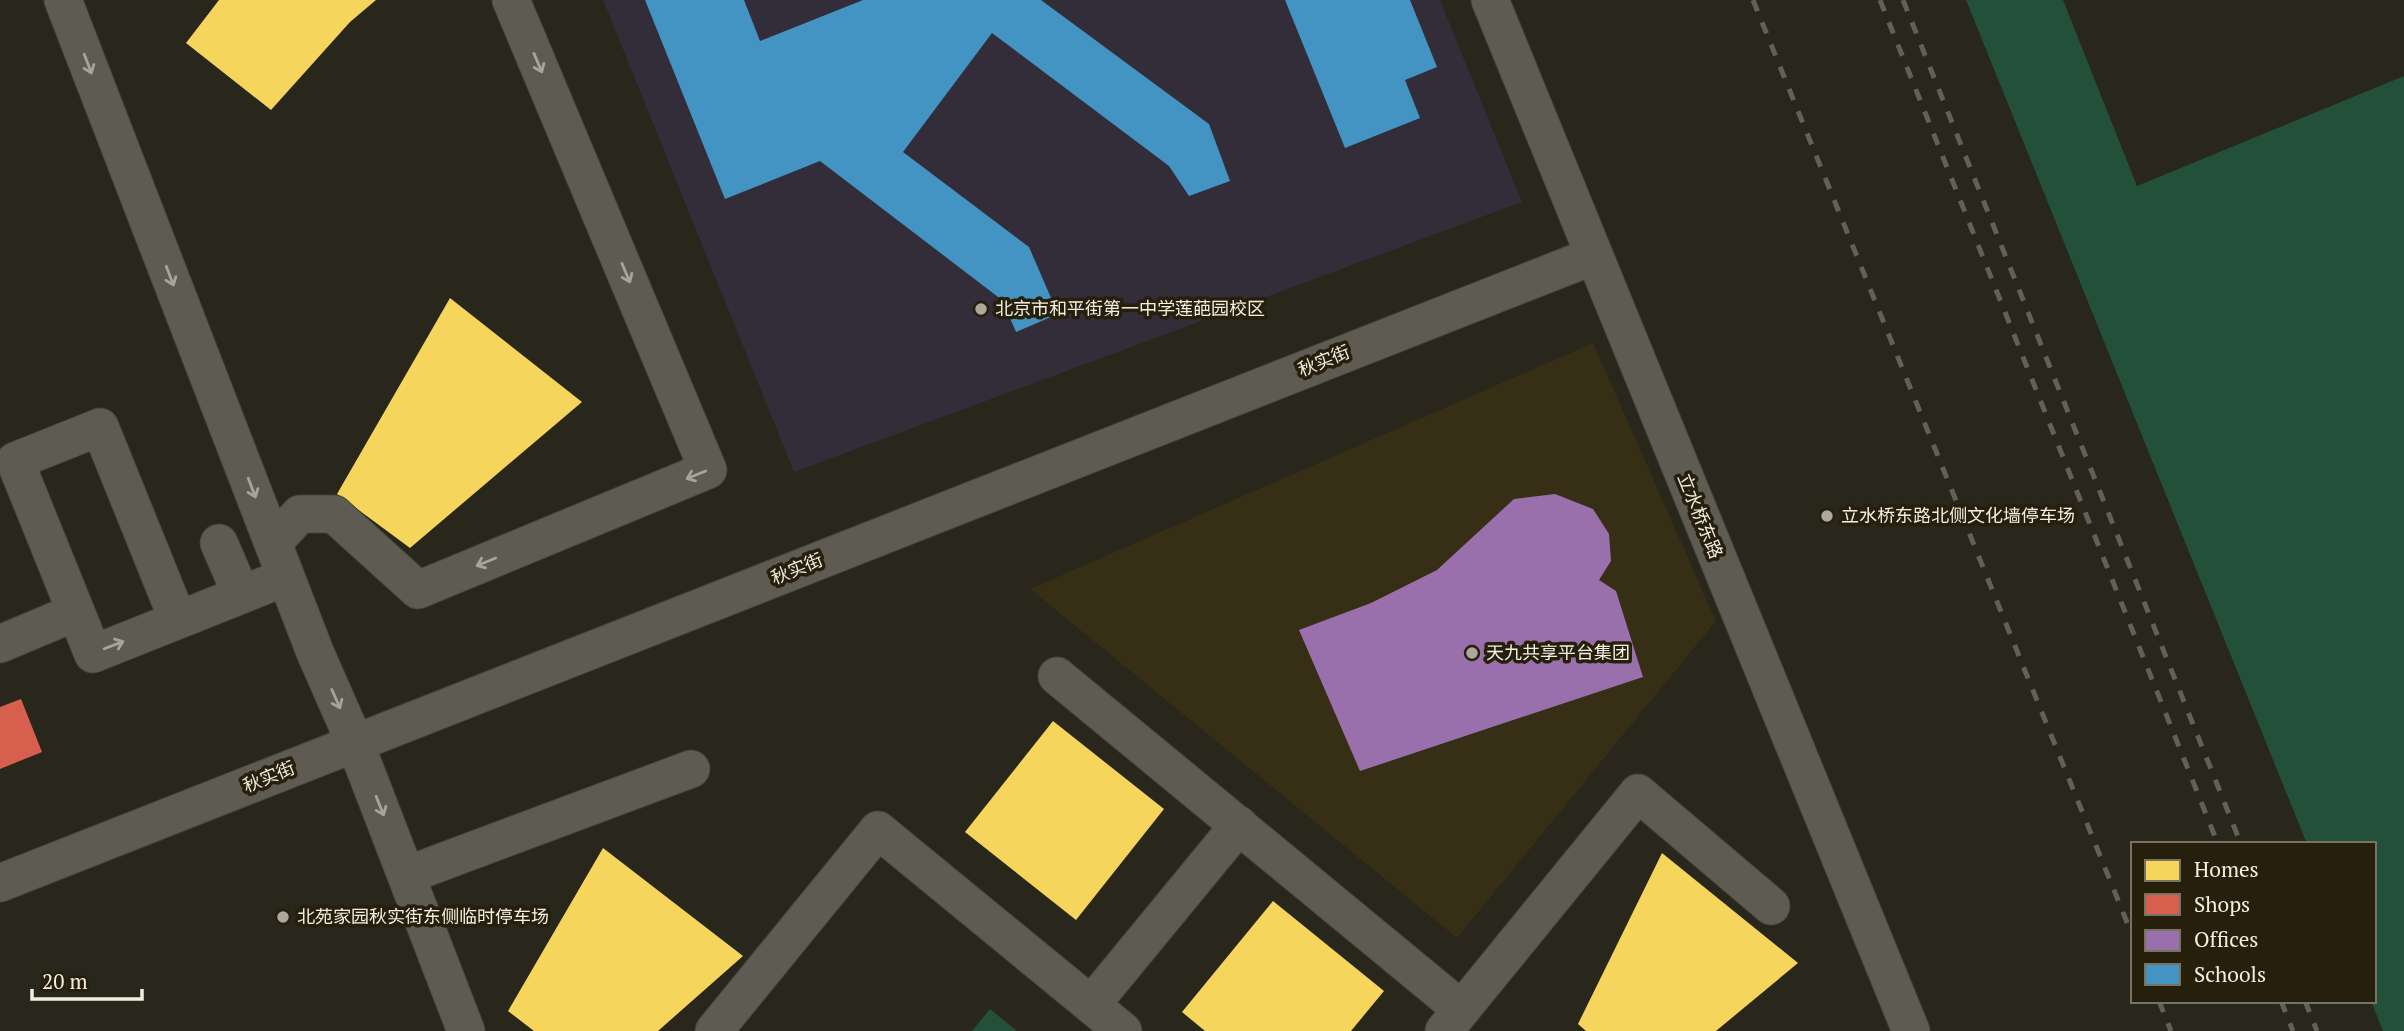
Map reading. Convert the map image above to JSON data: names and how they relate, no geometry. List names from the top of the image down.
{
  "streets": {
    "street": ["秋实街", "立水桥东路"]
  },
  "crossings": [
    ["秋实街", "立水桥东路"]
  ],
  "places": [
    "北京市和平街第一中学莲葩园校区",
    "立水桥东路北侧文化墙停车场",
    "天九共享平台集团",
    "北苑家园秋实街东侧临时停车场"
  ],
  "legend": [
    "Homes",
    "Shops",
    "Offices",
    "Schools"
  ],
  "scale_bar": "20 m"
}
